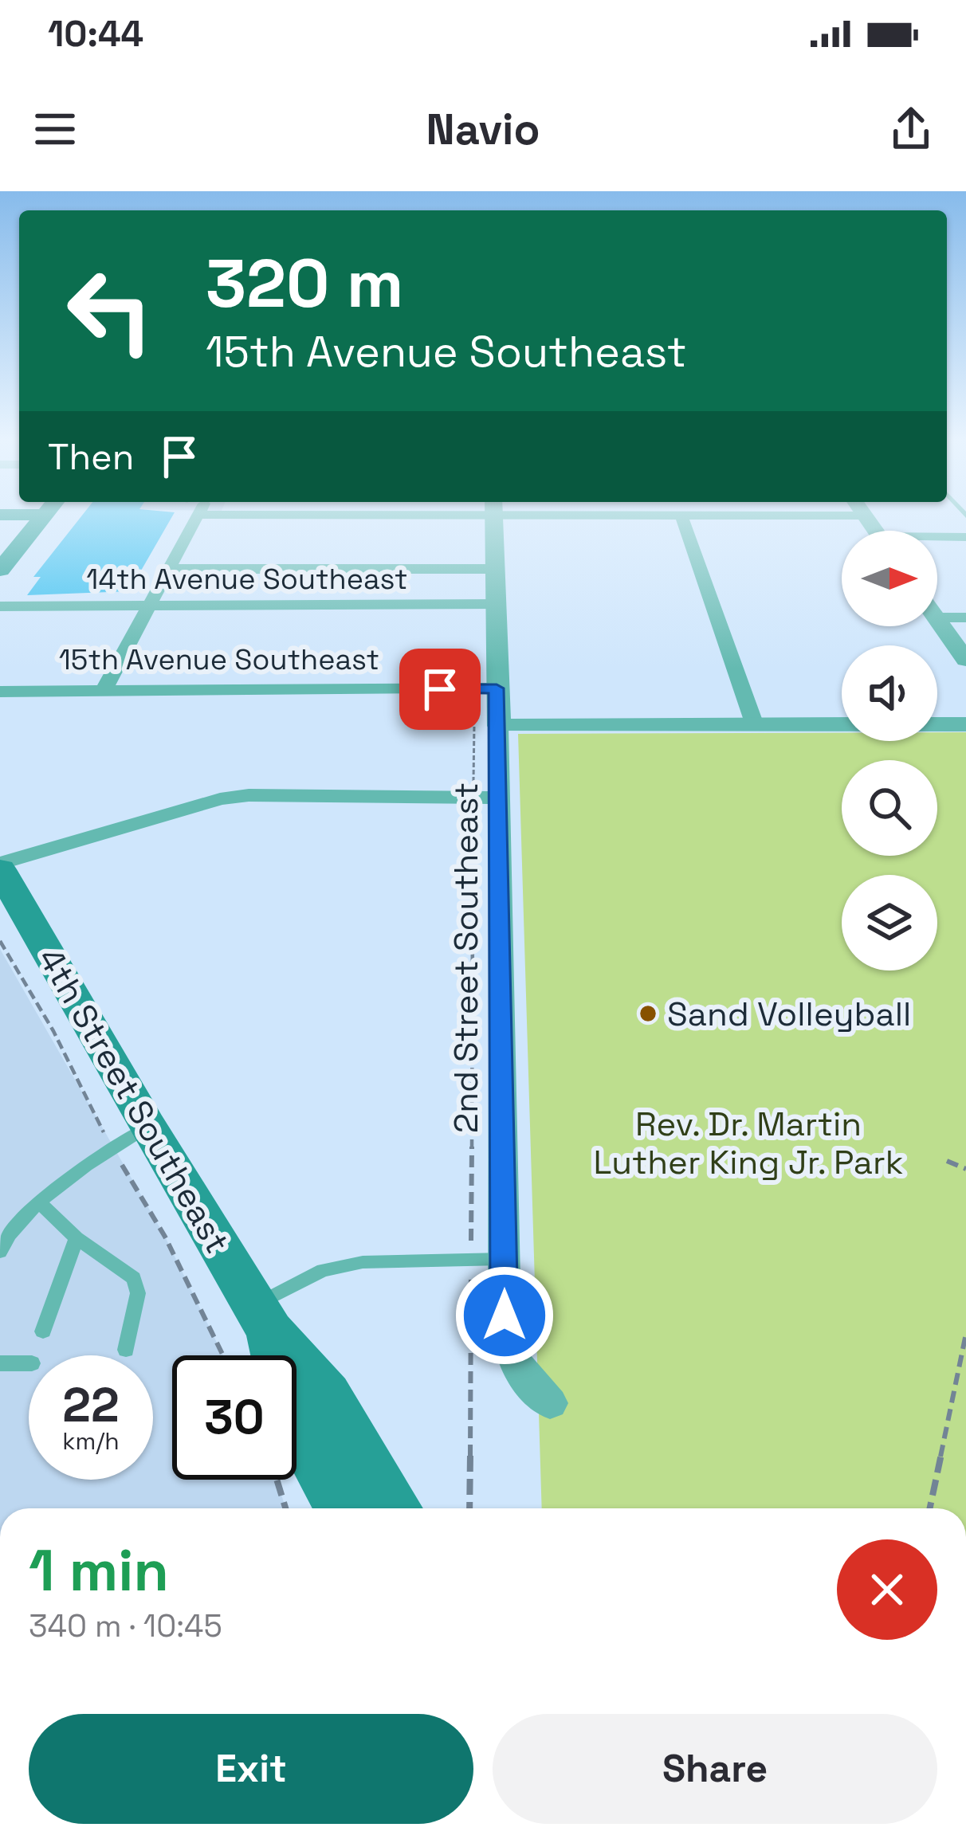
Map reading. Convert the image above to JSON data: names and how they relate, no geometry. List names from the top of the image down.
{
  "streets": {
    "main road": ["4th Street Southeast"],
    "street": ["14th Avenue Southeast", "15th Avenue Southeast", "2nd Street Southeast"]
  },
  "crossings": [
    ["14th Avenue Southeast", "2nd Street Southeast"],
    ["15th Avenue Southeast", "2nd Street Southeast"]
  ],
  "parks": ["Rev. Dr. Martin Luther King Jr. Park"],
  "places": ["Sand Volleyball"],
  "north": "right",
  "page": {
    "status": "10:44",
    "header": "Navio",
    "turn": ["320 m", "15th Avenue Southeast"],
    "then": "Then",
    "speed": "22 km/h",
    "limit": "30",
    "heading": ["1 min", "340 m · 10:45"],
    "buttons": ["Exit", "Share"]
  }
}
